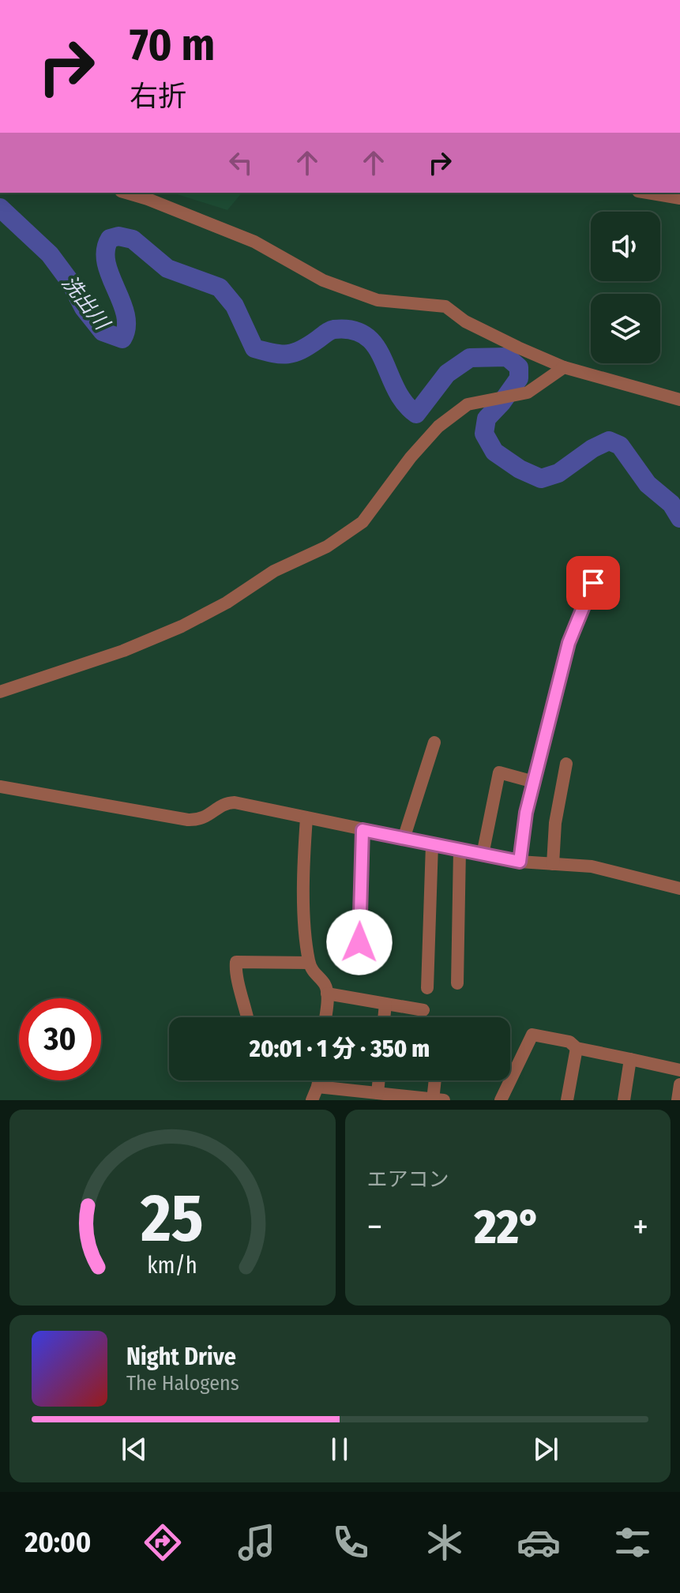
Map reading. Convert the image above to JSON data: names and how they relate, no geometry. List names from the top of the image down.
{
  "water": ["洗出川"],
  "page": {
    "turn": ["70 m", "右折"],
    "limit": "30",
    "trip": "20:01 · 1 分 · 350 m",
    "tile": "エアコン",
    "heat": ["−", "22°", "+"],
    "song": ["Night Drive", "The Halogens"],
    "tabs": "20:00",
    "gauge": ["25", "km/h"]
  }
}
